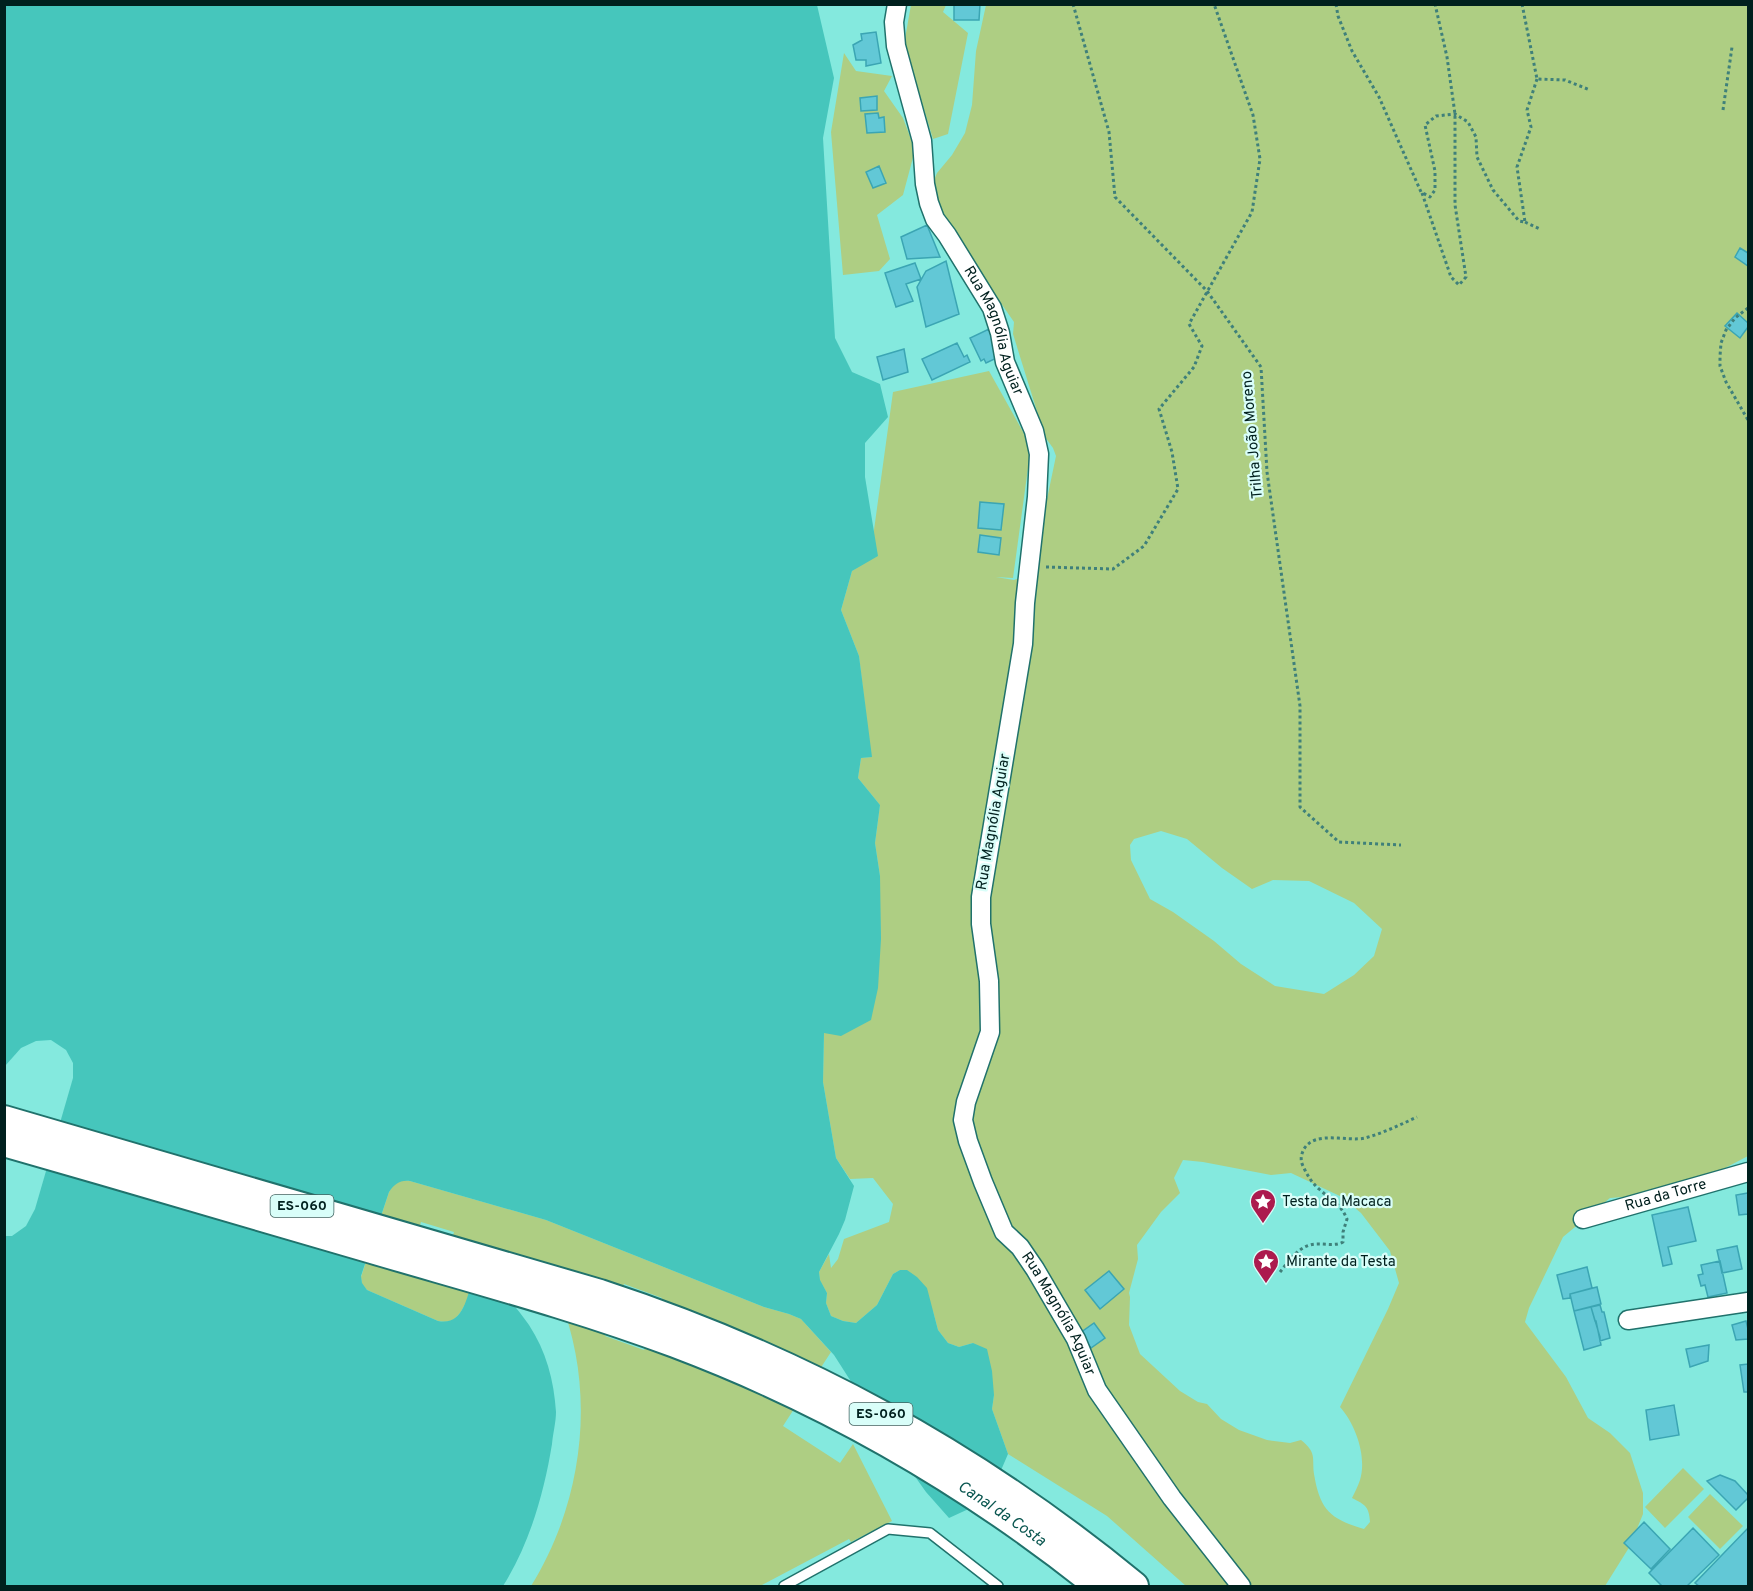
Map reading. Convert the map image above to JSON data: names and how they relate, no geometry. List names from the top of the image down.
{
  "streets": {
    "main road": ["ES-060"],
    "street": ["Rua Magnólia Aguiar", "Rua da Torre"],
    "path": ["Trilha João Moreno"]
  },
  "water": ["Canal da Costa"],
  "places": {
    "place": ["Testa da Macaca", "Mirante da Testa"]
  }
}
